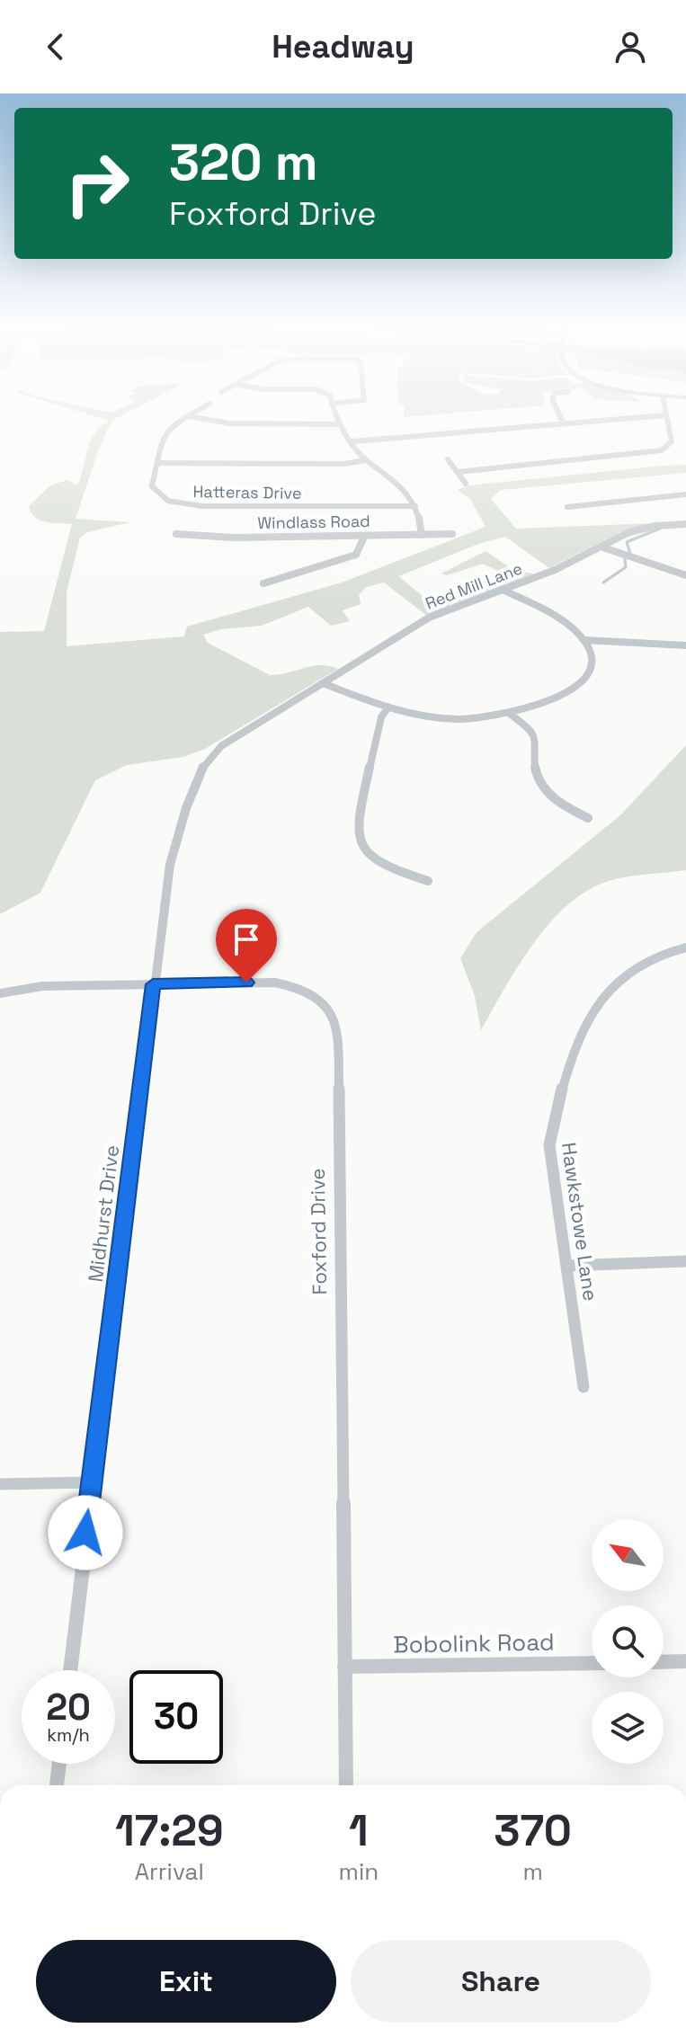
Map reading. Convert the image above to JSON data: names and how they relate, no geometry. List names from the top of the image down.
{
  "streets": {
    "street": [
      "Hatteras Drive",
      "Windlass Road",
      "Red Mill Lane",
      "Midhurst Drive",
      "Hawkstowe Lane",
      "Foxford Drive",
      "Bobolink Road"
    ]
  },
  "crossings": [
    ["Red Mill Lane", "Midhurst Drive"],
    ["Midhurst Drive", "Foxford Drive"],
    ["Foxford Drive", "Bobolink Road"]
  ],
  "north": "top left",
  "page": {
    "header": "Headway",
    "turn": ["320 m", "Foxford Drive"],
    "speed": "20 km/h",
    "limit": "30",
    "eta": [
      "17:29",
      "Arrival",
      "1",
      "min",
      "370",
      "m"
    ],
    "buttons": ["Exit", "Share"]
  }
}
